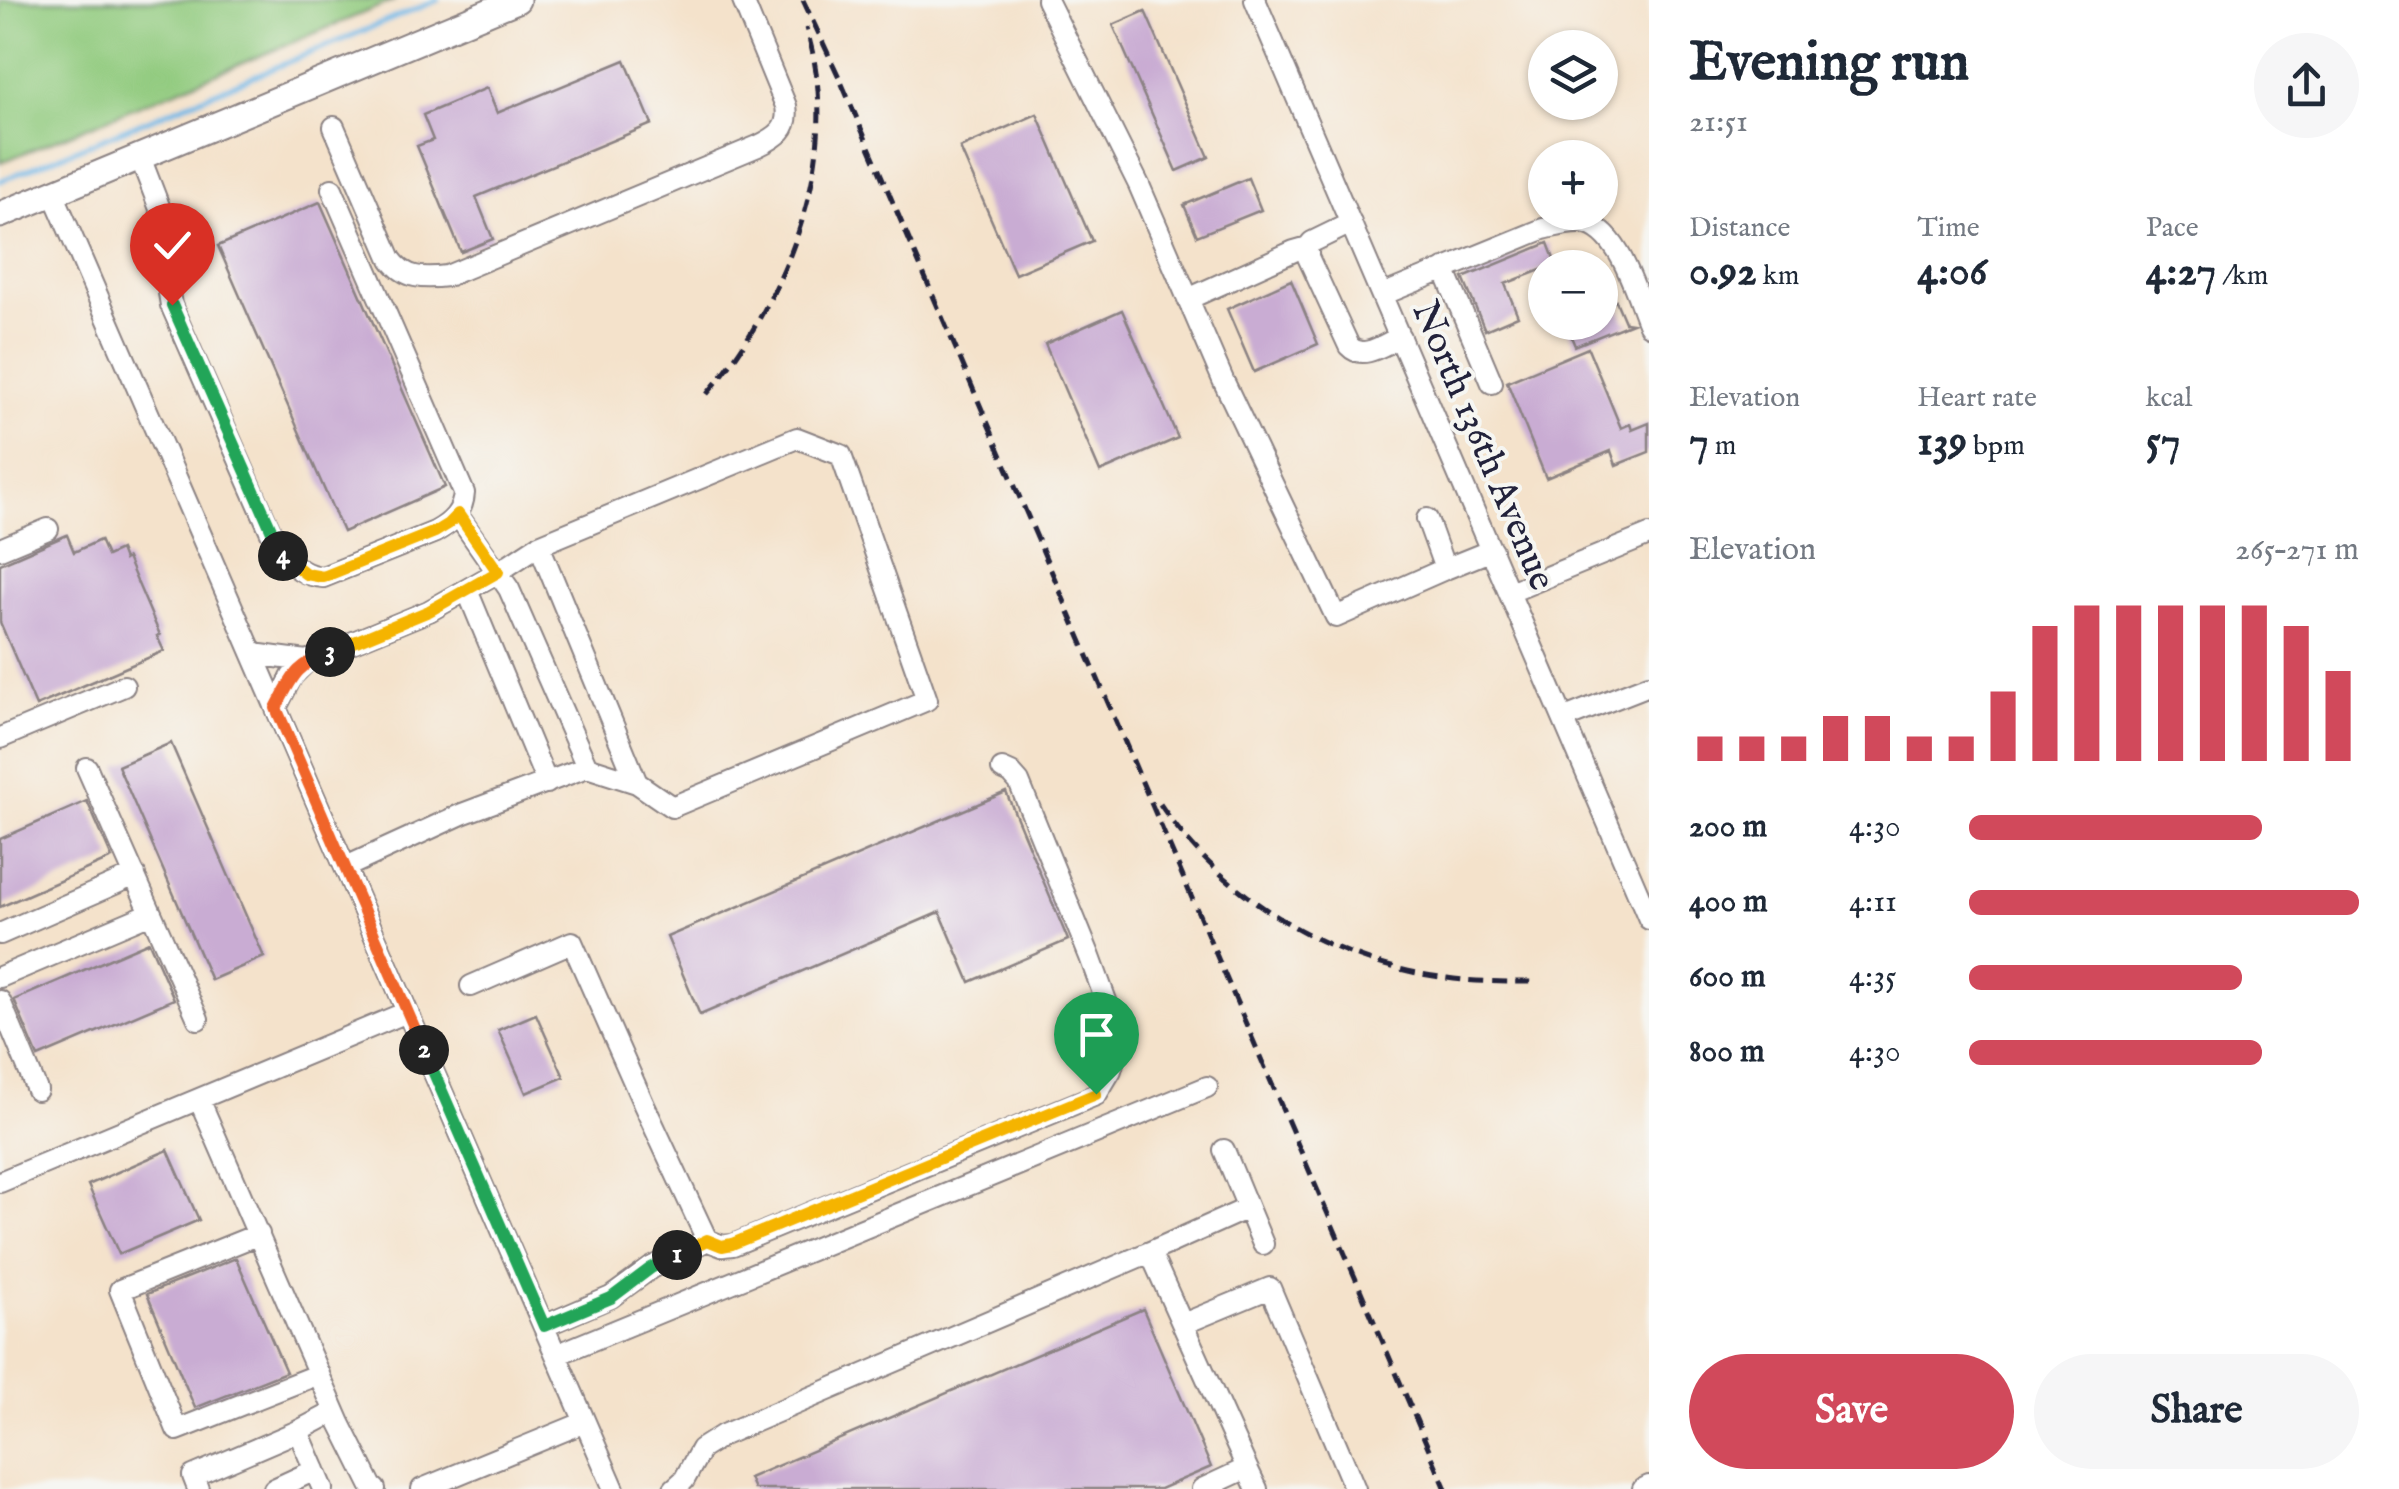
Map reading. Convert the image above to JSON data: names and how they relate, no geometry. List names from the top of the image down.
{
  "streets": {
    "street": ["North 136th Avenue"]
  },
  "page": {
    "heading": ["Evening run", "21:51"],
    "map_buttons": ["+", "−"],
    "stats": [
      ["Distance", "0.92 km"],
      ["Time", "4:06"],
      ["Pace", "4:27 /km"],
      ["Elevation", "7 m"],
      ["Heart rate", "139 bpm"],
      ["kcal", "57"]
    ],
    "chart": ["Elevation", "265–271 m"],
    "pins": [
      "4",
      "3",
      "2",
      "1"
    ],
    "list": [
      {
        "name": "200 m",
        "note": "4:30"
      },
      {
        "name": "400 m",
        "note": "4:11"
      },
      {
        "name": "600 m",
        "note": "4:35"
      },
      {
        "name": "800 m",
        "note": "4:30"
      }
    ],
    "buttons": ["Save", "Share"]
  }
}
